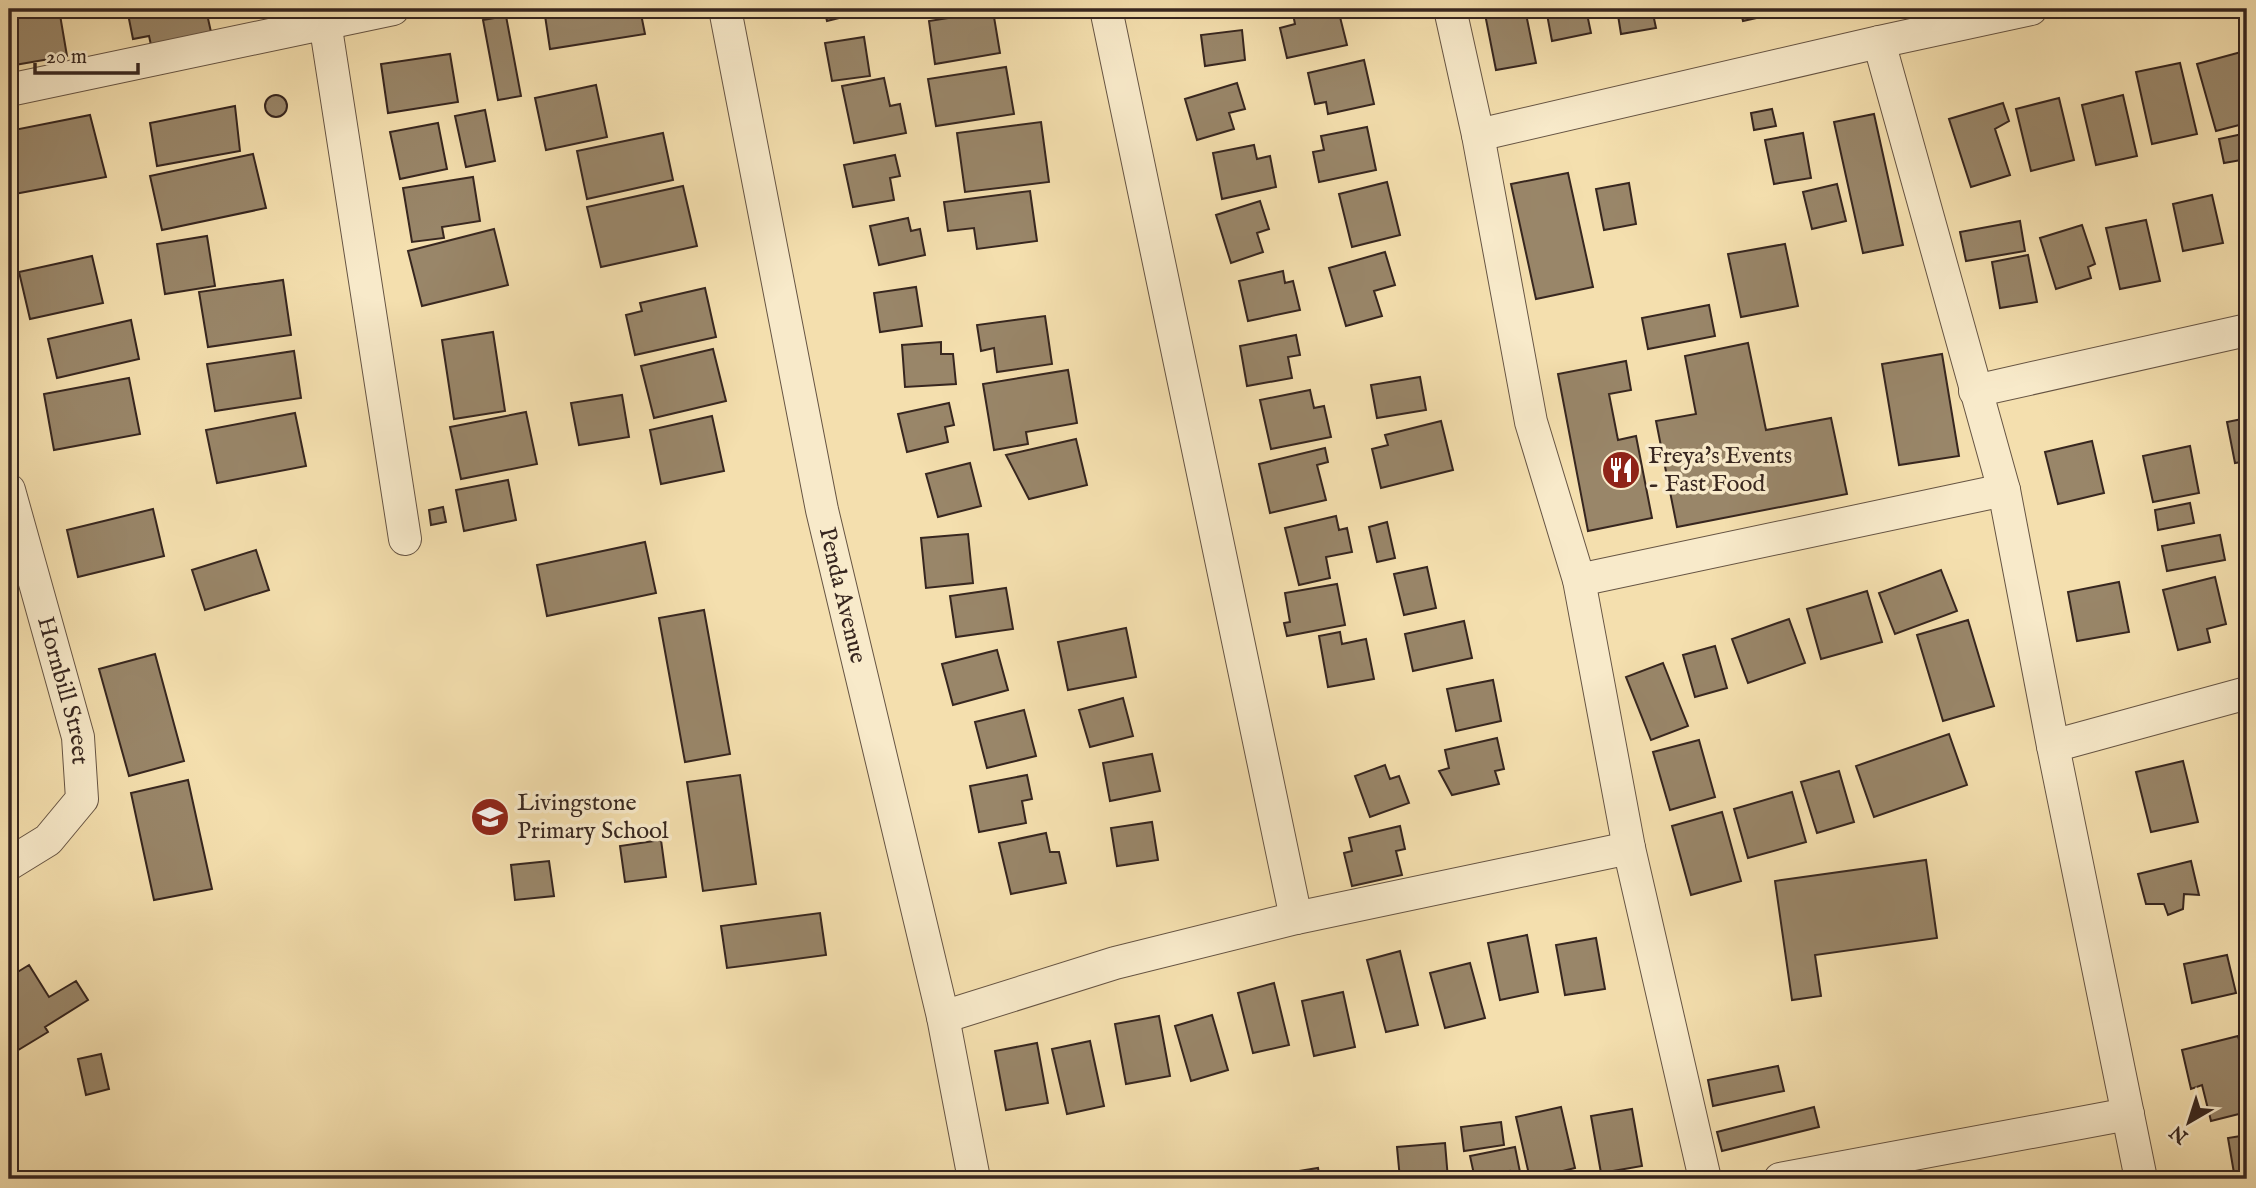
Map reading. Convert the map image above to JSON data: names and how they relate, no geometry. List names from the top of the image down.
{
  "streets": {
    "street": ["Penda Avenue", "Hornbill Street"]
  },
  "places": {
    "restaurant": ["Freya's Events - Fast Food"],
    "school or university": ["Livingstone Primary School"]
  },
  "scale_bar": "20 m",
  "north": "bottom left"
}
